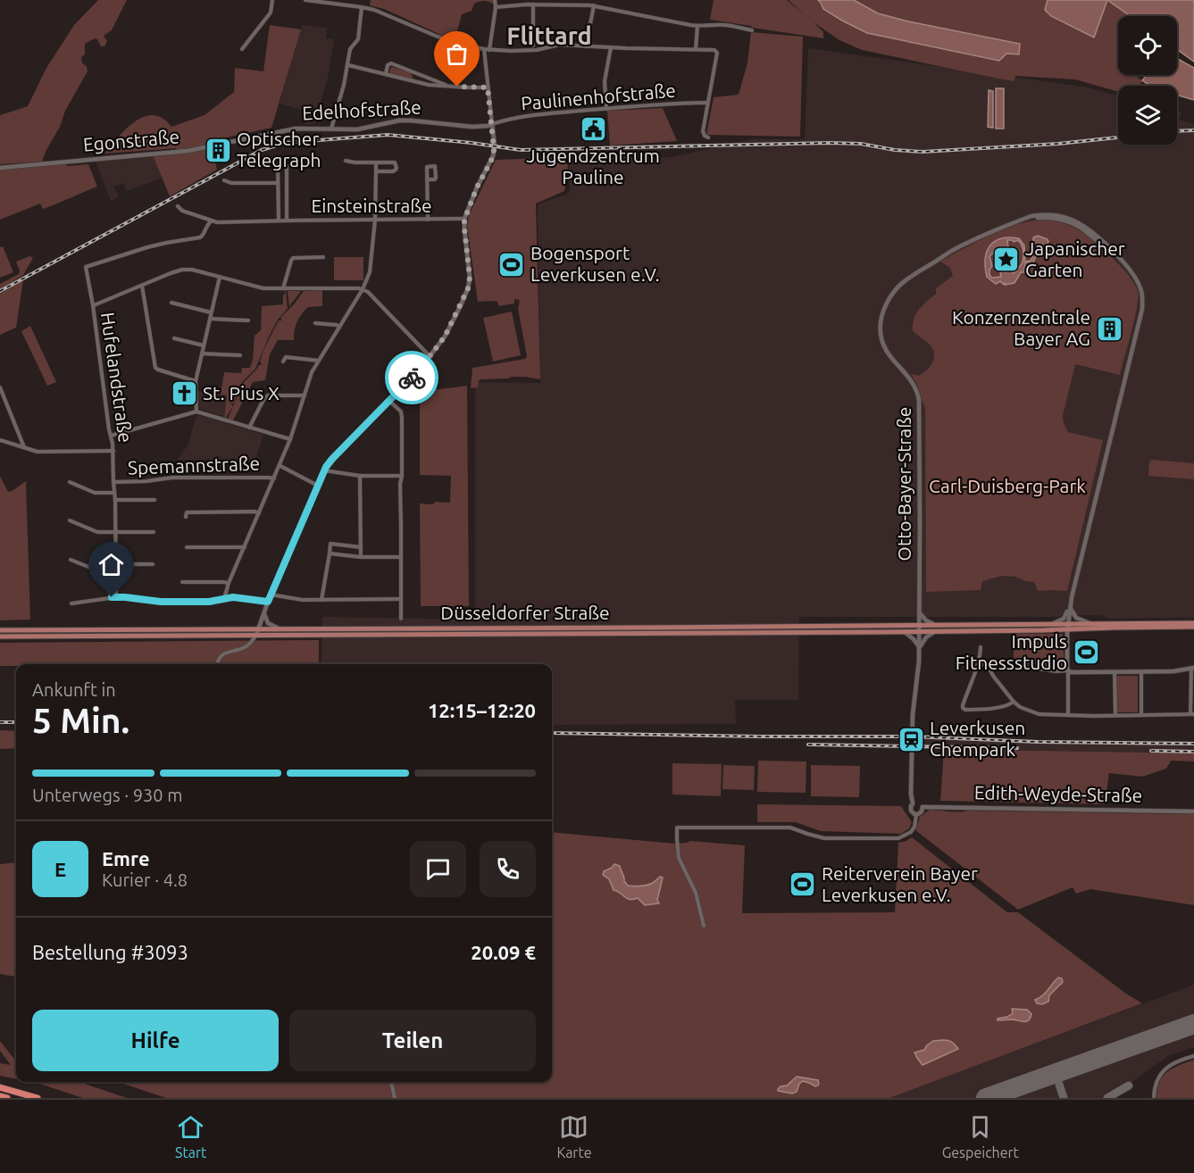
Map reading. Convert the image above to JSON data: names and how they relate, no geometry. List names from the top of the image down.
{
  "streets": {
    "main road": ["Düsseldorfer Straße"],
    "street": [
      "Paulinenhofstraße",
      "Edelhofstraße",
      "Egonstraße",
      "Einsteinstraße",
      "Hufelandstraße",
      "Spemannstraße",
      "Otto-Bayer-Straße",
      "Edith-Weyde-Straße"
    ]
  },
  "crossings": [
    ["Paulinenhofstraße", "Edelhofstraße"],
    ["Edelhofstraße", "Egonstraße"],
    ["Einsteinstraße", "Hufelandstraße"],
    ["Hufelandstraße", "Spemannstraße"],
    ["Otto-Bayer-Straße", "Düsseldorfer Straße"],
    ["Otto-Bayer-Straße", "Edith-Weyde-Straße"]
  ],
  "districts": ["Flittard"],
  "parks": ["Carl-Duisberg-Park"],
  "places": {
    "public building": ["Jugendzentrum Pauline"],
    "building": ["Optischer Telegraph", "Konzernzentrale Bayer AG"],
    "place": ["Japanischer Garten"],
    "sports": ["Bogensport Leverkusen e.V.", "Impuls Fitnessstudio", "Reiterverein Bayer Leverkusen e.V."],
    "church": ["St. Pius X"],
    "station": ["Leverkusen Chempark"]
  },
  "page": {
    "heading": ["5 Min.", "Ankunft in", "12:15–12:20"],
    "panel": [
      "Emre",
      "Kurier · 4.8",
      "Bestellung #3093",
      "20.09 €"
    ],
    "bar": "Unterwegs · 930 m",
    "round": "E",
    "buttons": ["Hilfe", "Teilen"],
    "tabs": ["Start", "Karte", "Gespeichert"]
  }
}
